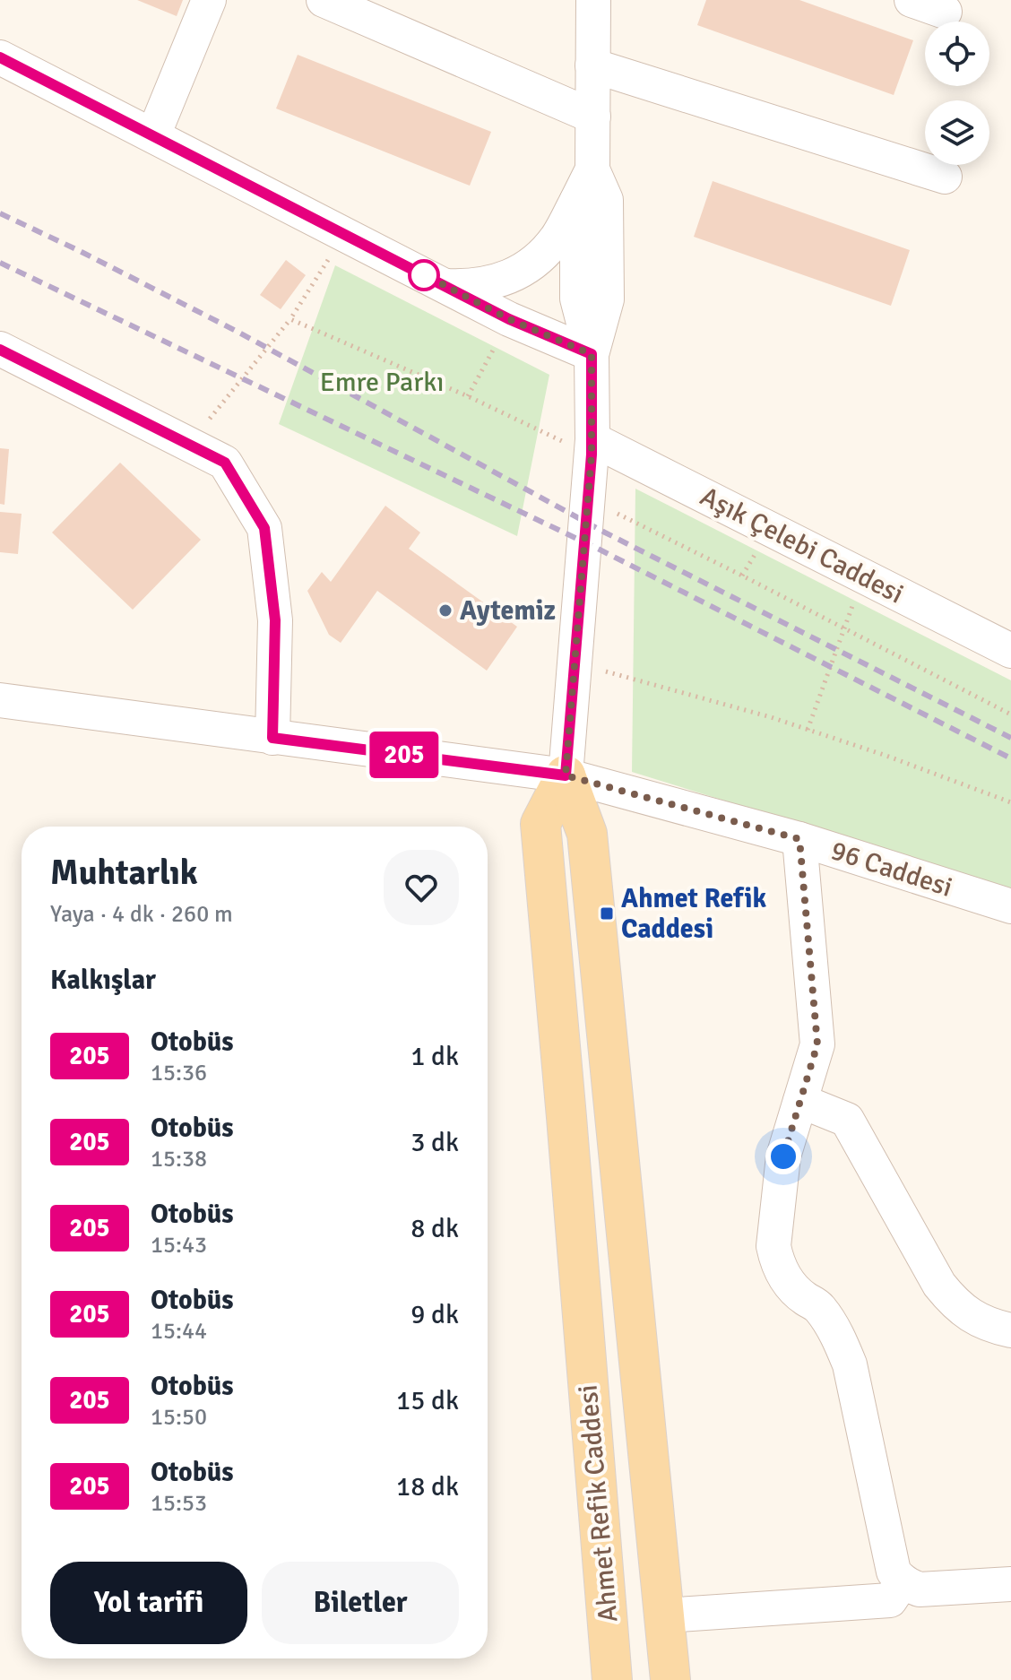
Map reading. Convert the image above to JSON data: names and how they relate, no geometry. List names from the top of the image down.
{
  "streets": {
    "main road": ["Ahmet Refik Caddesi"],
    "street": ["Aşık Çelebi Caddesi", "96 Caddesi"]
  },
  "crossings": [
    ["Aşık Çelebi Caddesi", "Ahmet Refik Caddesi"],
    ["96 Caddesi", "Ahmet Refik Caddesi"]
  ],
  "parks": ["Emre Parkı"],
  "places": {
    "other": ["Aytemiz"],
    "transit": ["Ahmet Refik Caddesi"]
  },
  "lines": ["bus line 205"],
  "page": {
    "on_map": "205",
    "heading": [
      ["Muhtarlık", "Yaya · 4 dk · 260 m"],
      "Kalkışlar"
    ],
    "list": [
      {
        "mark": "205",
        "name": "Otobüs",
        "note": "15:36",
        "value": "1 dk"
      },
      {
        "mark": "205",
        "name": "Otobüs",
        "note": "15:38",
        "value": "3 dk"
      },
      {
        "mark": "205",
        "name": "Otobüs",
        "note": "15:43",
        "value": "8 dk"
      },
      {
        "mark": "205",
        "name": "Otobüs",
        "note": "15:44",
        "value": "9 dk"
      },
      {
        "mark": "205",
        "name": "Otobüs",
        "note": "15:50",
        "value": "15 dk"
      },
      {
        "mark": "205",
        "name": "Otobüs",
        "note": "15:53",
        "value": "18 dk"
      }
    ],
    "buttons": ["Yol tarifi", "Biletler"]
  }
}
